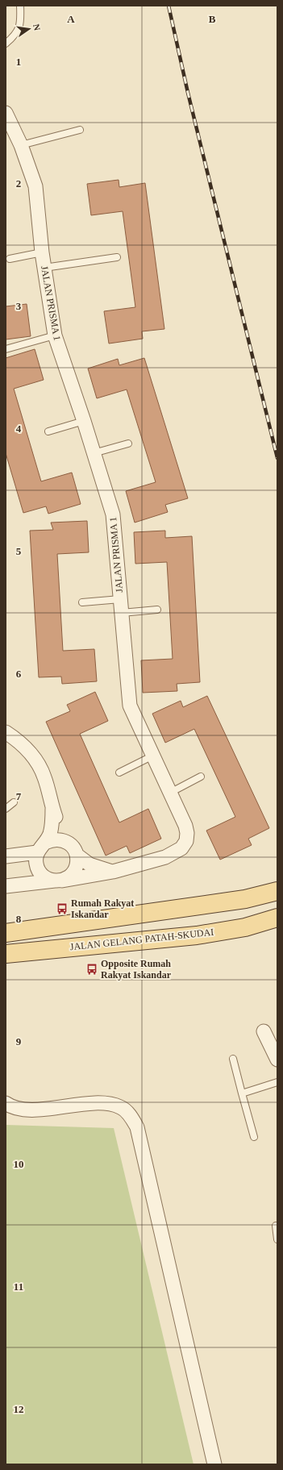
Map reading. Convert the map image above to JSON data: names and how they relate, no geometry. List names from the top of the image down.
{
  "streets": {
    "main road": ["JALAN GELANG PATAH-SKUDAI"],
    "street": ["JALAN PRISMA 1"]
  },
  "places": {
    "bus stop": ["Rumah Rakyat Iskandar", "Opposite Rumah Rakyat Iskandar"]
  },
  "north": "right",
  "grid": {
    "columns": ["A", "B"],
    "rows": [
      "1",
      "2",
      "3",
      "4",
      "5",
      "6",
      "7",
      "8",
      "9",
      "10",
      "11",
      "12"
    ]
  }
}
